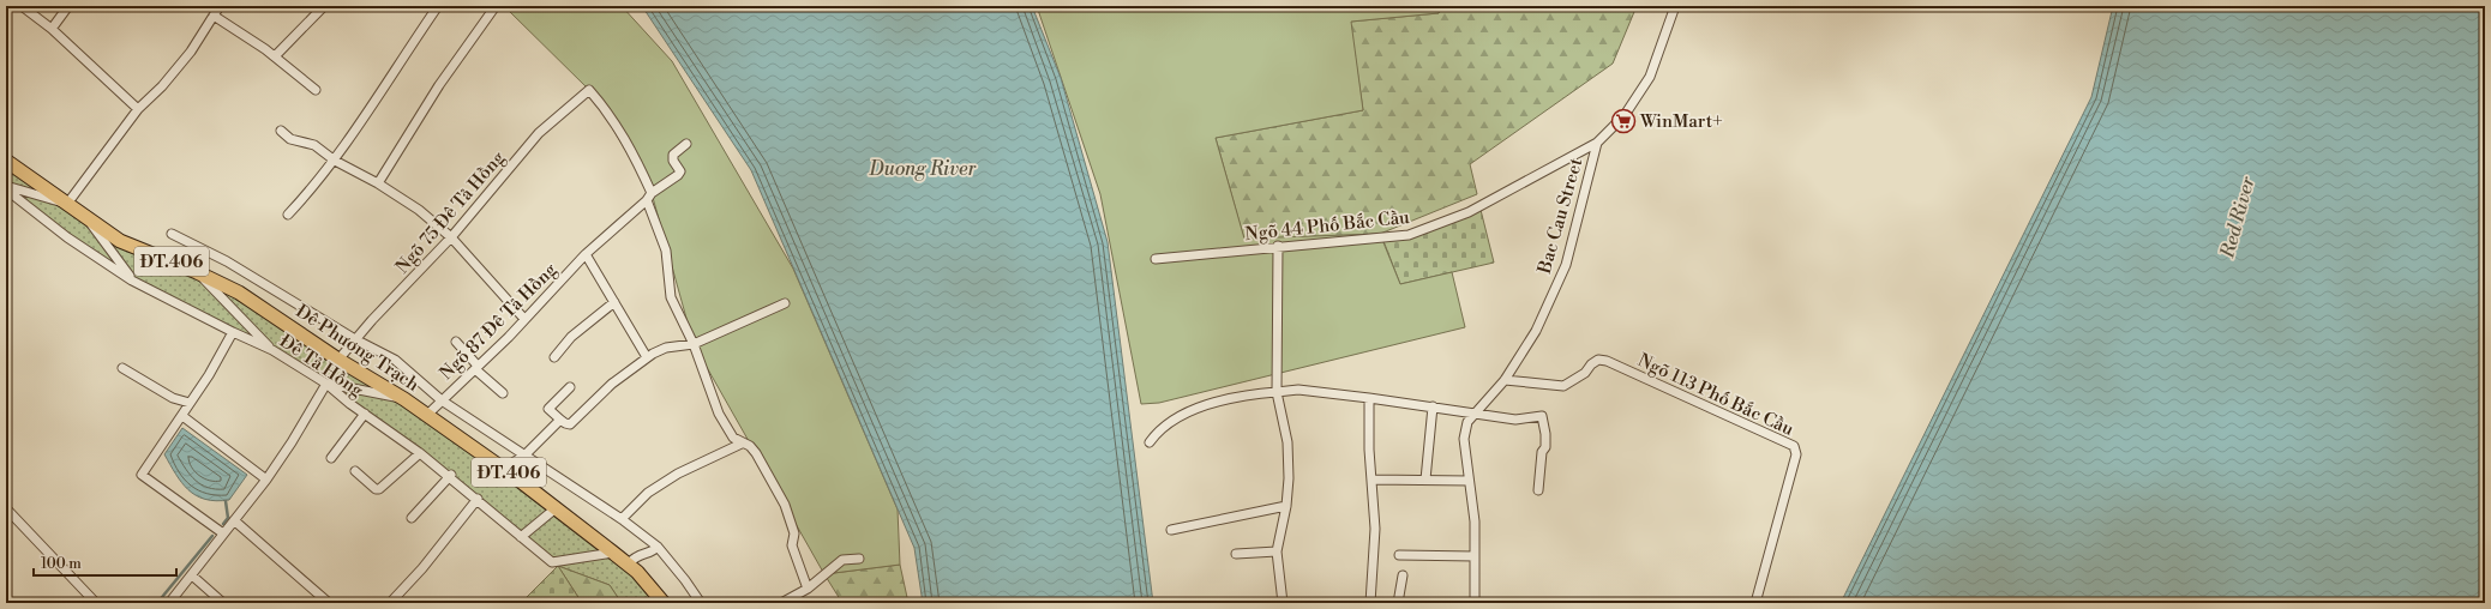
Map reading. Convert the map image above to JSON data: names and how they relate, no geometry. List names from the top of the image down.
{
  "streets": {
    "main road": ["ĐT.406", "Đê Phương Trạch"],
    "street": [
      "Ngõ 75 Đê Tả Hồng",
      "Bac Cau Street",
      "Ngõ 44 Phố Bắc Cầu",
      "Ngõ 87 Đê Tả Hồng",
      "Đê Tả Hồng",
      "Ngõ 113 Phố Bắc Cầu"
    ]
  },
  "crossings": [
    ["Ngõ 75 Đê Tả Hồng", "Ngõ 87 Đê Tả Hồng"],
    ["Ngõ 75 Đê Tả Hồng", "Đê Phương Trạch"],
    ["Bac Cau Street", "Ngõ 44 Phố Bắc Cầu"],
    ["Bac Cau Street", "Ngõ 113 Phố Bắc Cầu"],
    ["Ngõ 87 Đê Tả Hồng", "Đê Phương Trạch"],
    ["Đê Phương Trạch", "Đê Tả Hồng"]
  ],
  "water": ["Duong River", "Red River"],
  "places": {
    "supermarket": ["WinMart+"]
  },
  "scale_bar": "100 m"
}
